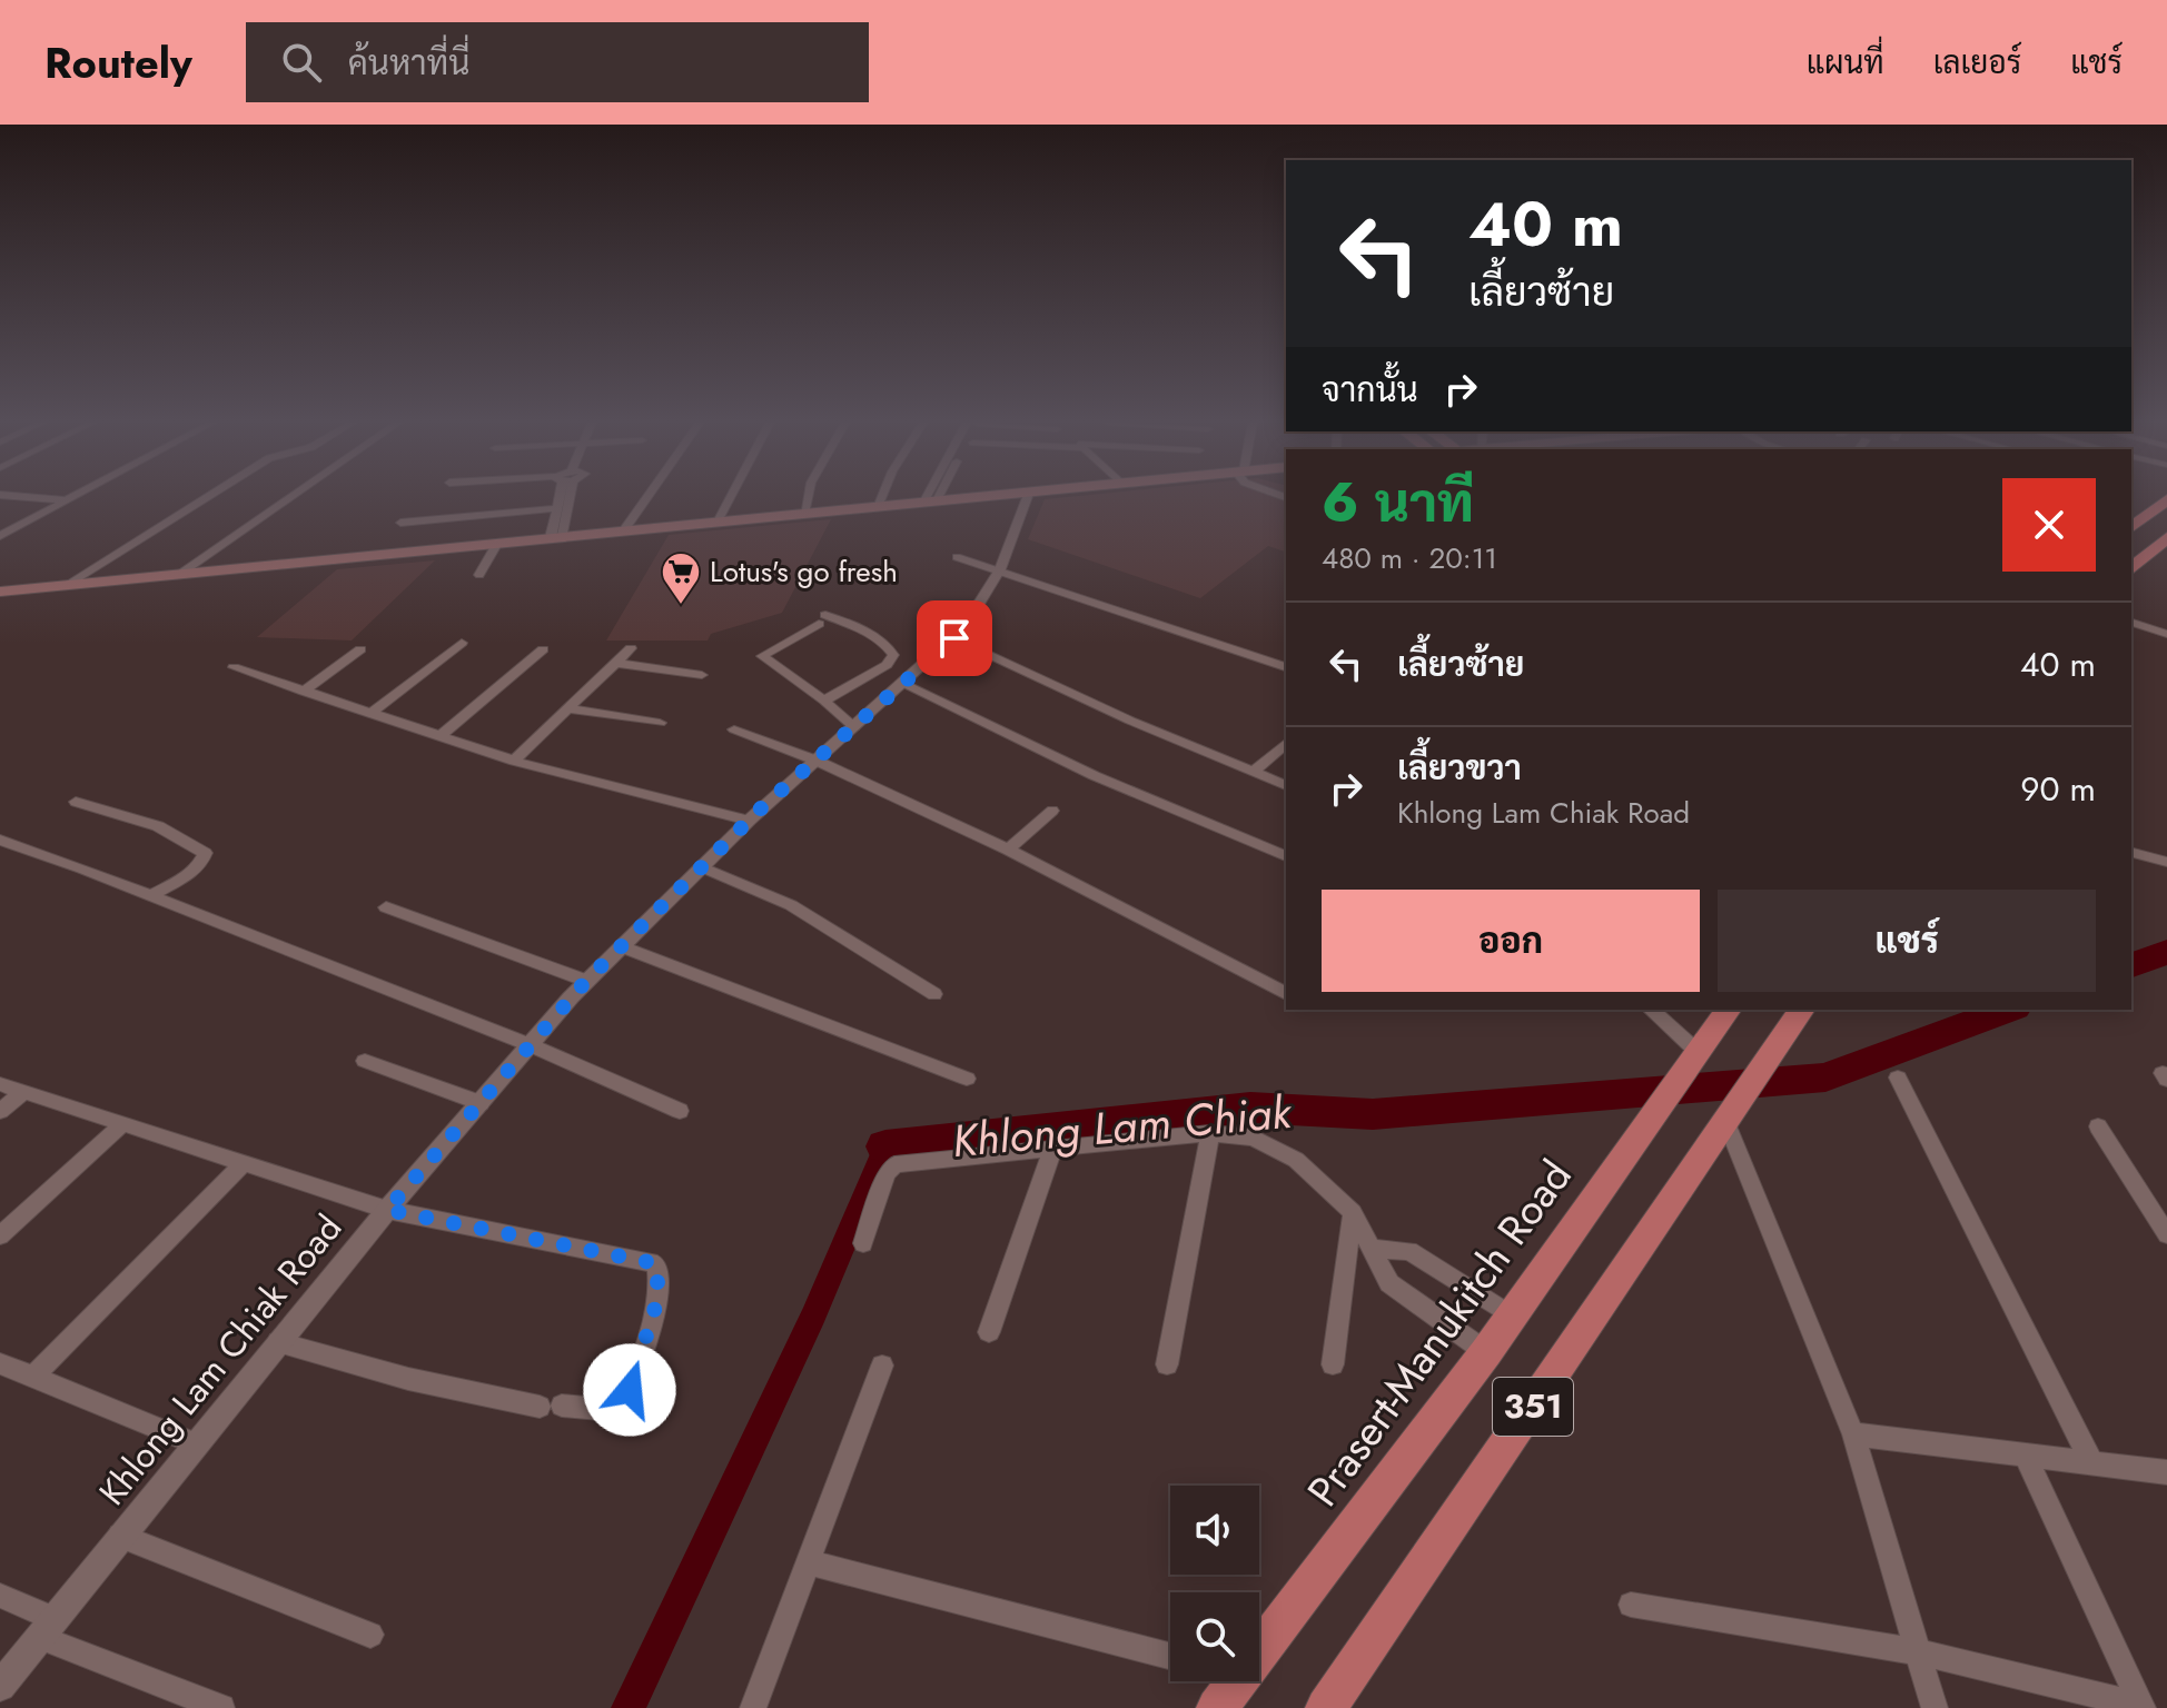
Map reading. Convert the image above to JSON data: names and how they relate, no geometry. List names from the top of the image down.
{
  "streets": {
    "main road": ["Prasert-Manukitch Road", "351"],
    "street": ["Khlong Lam Chiak Road"]
  },
  "water": ["Khlong Lam Chiak"],
  "places": {
    "supermarket": ["Lotus's go fresh"]
  },
  "page": {
    "header": "Routely",
    "search": "ค้นหาที่นี่",
    "nav": ["แผนที่", "เลเยอร์", "แชร์"],
    "turn": ["40 m", "เลี้ยวซ้าย"],
    "then": "จากนั้น",
    "heading": ["6 นาที", "480 m · 20:11"],
    "list": [
      {
        "name": "เลี้ยวซ้าย",
        "value": "40 m"
      },
      {
        "name": "เลี้ยวขวา",
        "note": "Khlong Lam Chiak Road",
        "value": "90 m"
      }
    ],
    "buttons": ["ออก", "แชร์"]
  }
}
